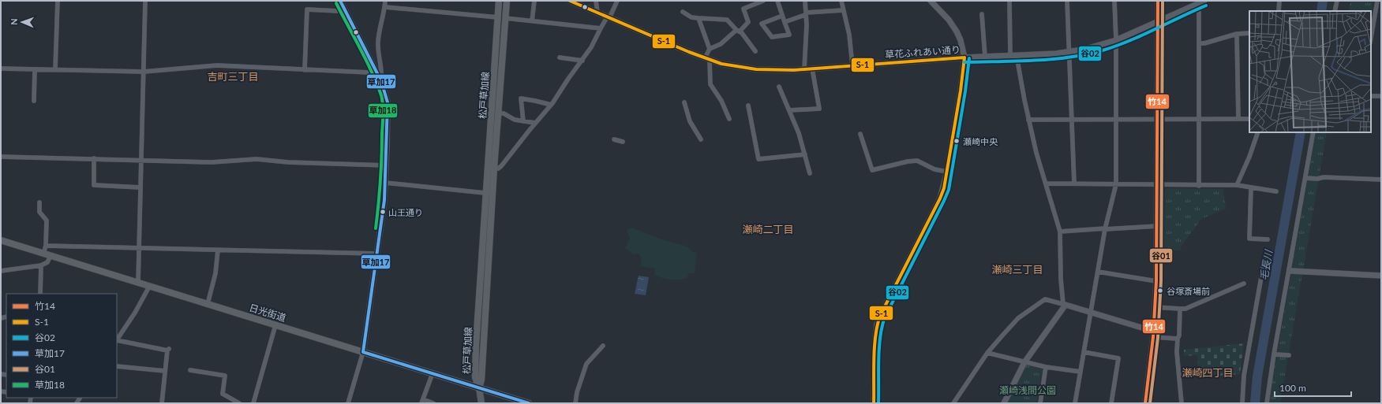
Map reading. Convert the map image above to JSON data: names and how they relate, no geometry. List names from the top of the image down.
{
  "streets": {
    "main road": ["松戸草加線", "日光街道"],
    "street": ["草花ふれあい通り"]
  },
  "crossings": [
    ["松戸草加線", "日光街道"]
  ],
  "districts": [
    "吉町三丁目",
    "瀬崎二丁目",
    "瀬崎三丁目",
    "瀬崎四丁目"
  ],
  "water": ["毛長川"],
  "parks": ["瀬崎浅間公園"],
  "places": ["瀬崎中央", "山王通り", "谷塚斎場前"],
  "lines": [
    "transit line 竹14",
    "transit line S-1",
    "transit line 草加17",
    "transit line 谷01",
    "transit line 草加18",
    "transit line 谷02"
  ],
  "legend": [
    "竹14",
    "S-1",
    "谷02",
    "草加17",
    "谷01",
    "草加18"
  ],
  "scale_bar": "100 m",
  "north": "left"
}
